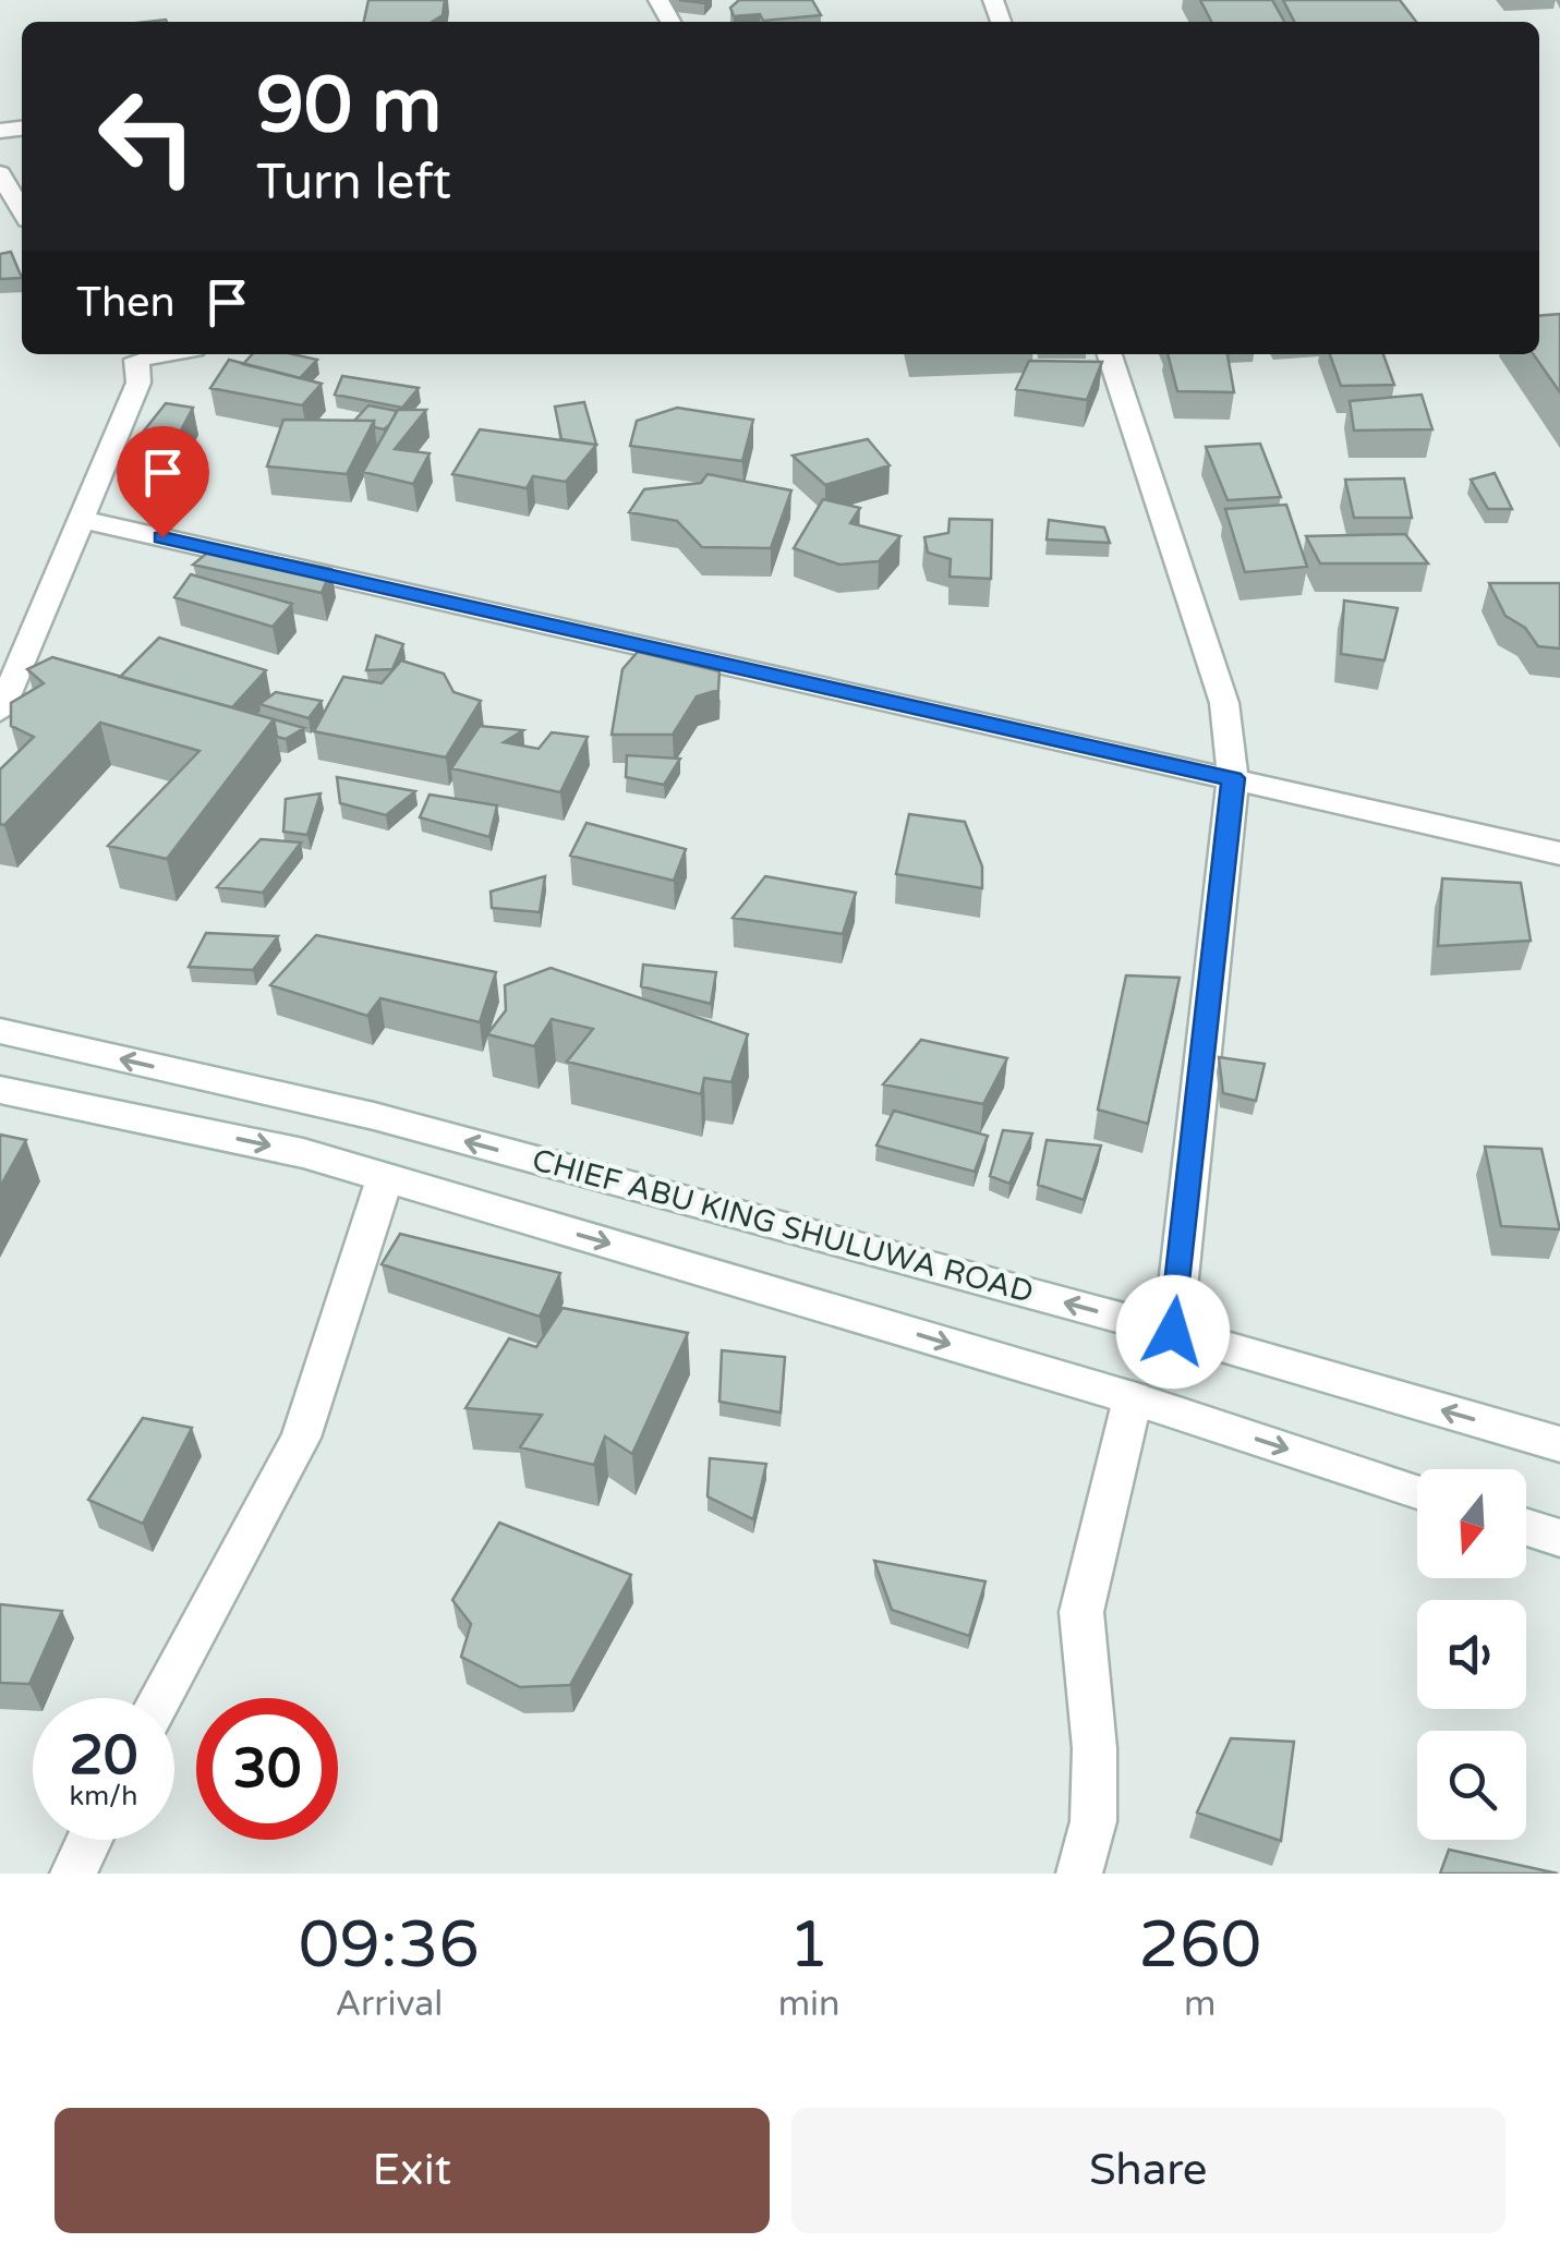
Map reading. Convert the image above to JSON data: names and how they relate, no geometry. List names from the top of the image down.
{
  "streets": {
    "street": ["CHIEF ABU KING SHULUWA ROAD"]
  },
  "north": "bottom",
  "page": {
    "turn": ["90 m", "Turn left"],
    "then": "Then",
    "speed": "20 km/h",
    "limit": "30",
    "eta": [
      "09:36",
      "Arrival",
      "1",
      "min",
      "260",
      "m"
    ],
    "buttons": ["Exit", "Share"]
  }
}
